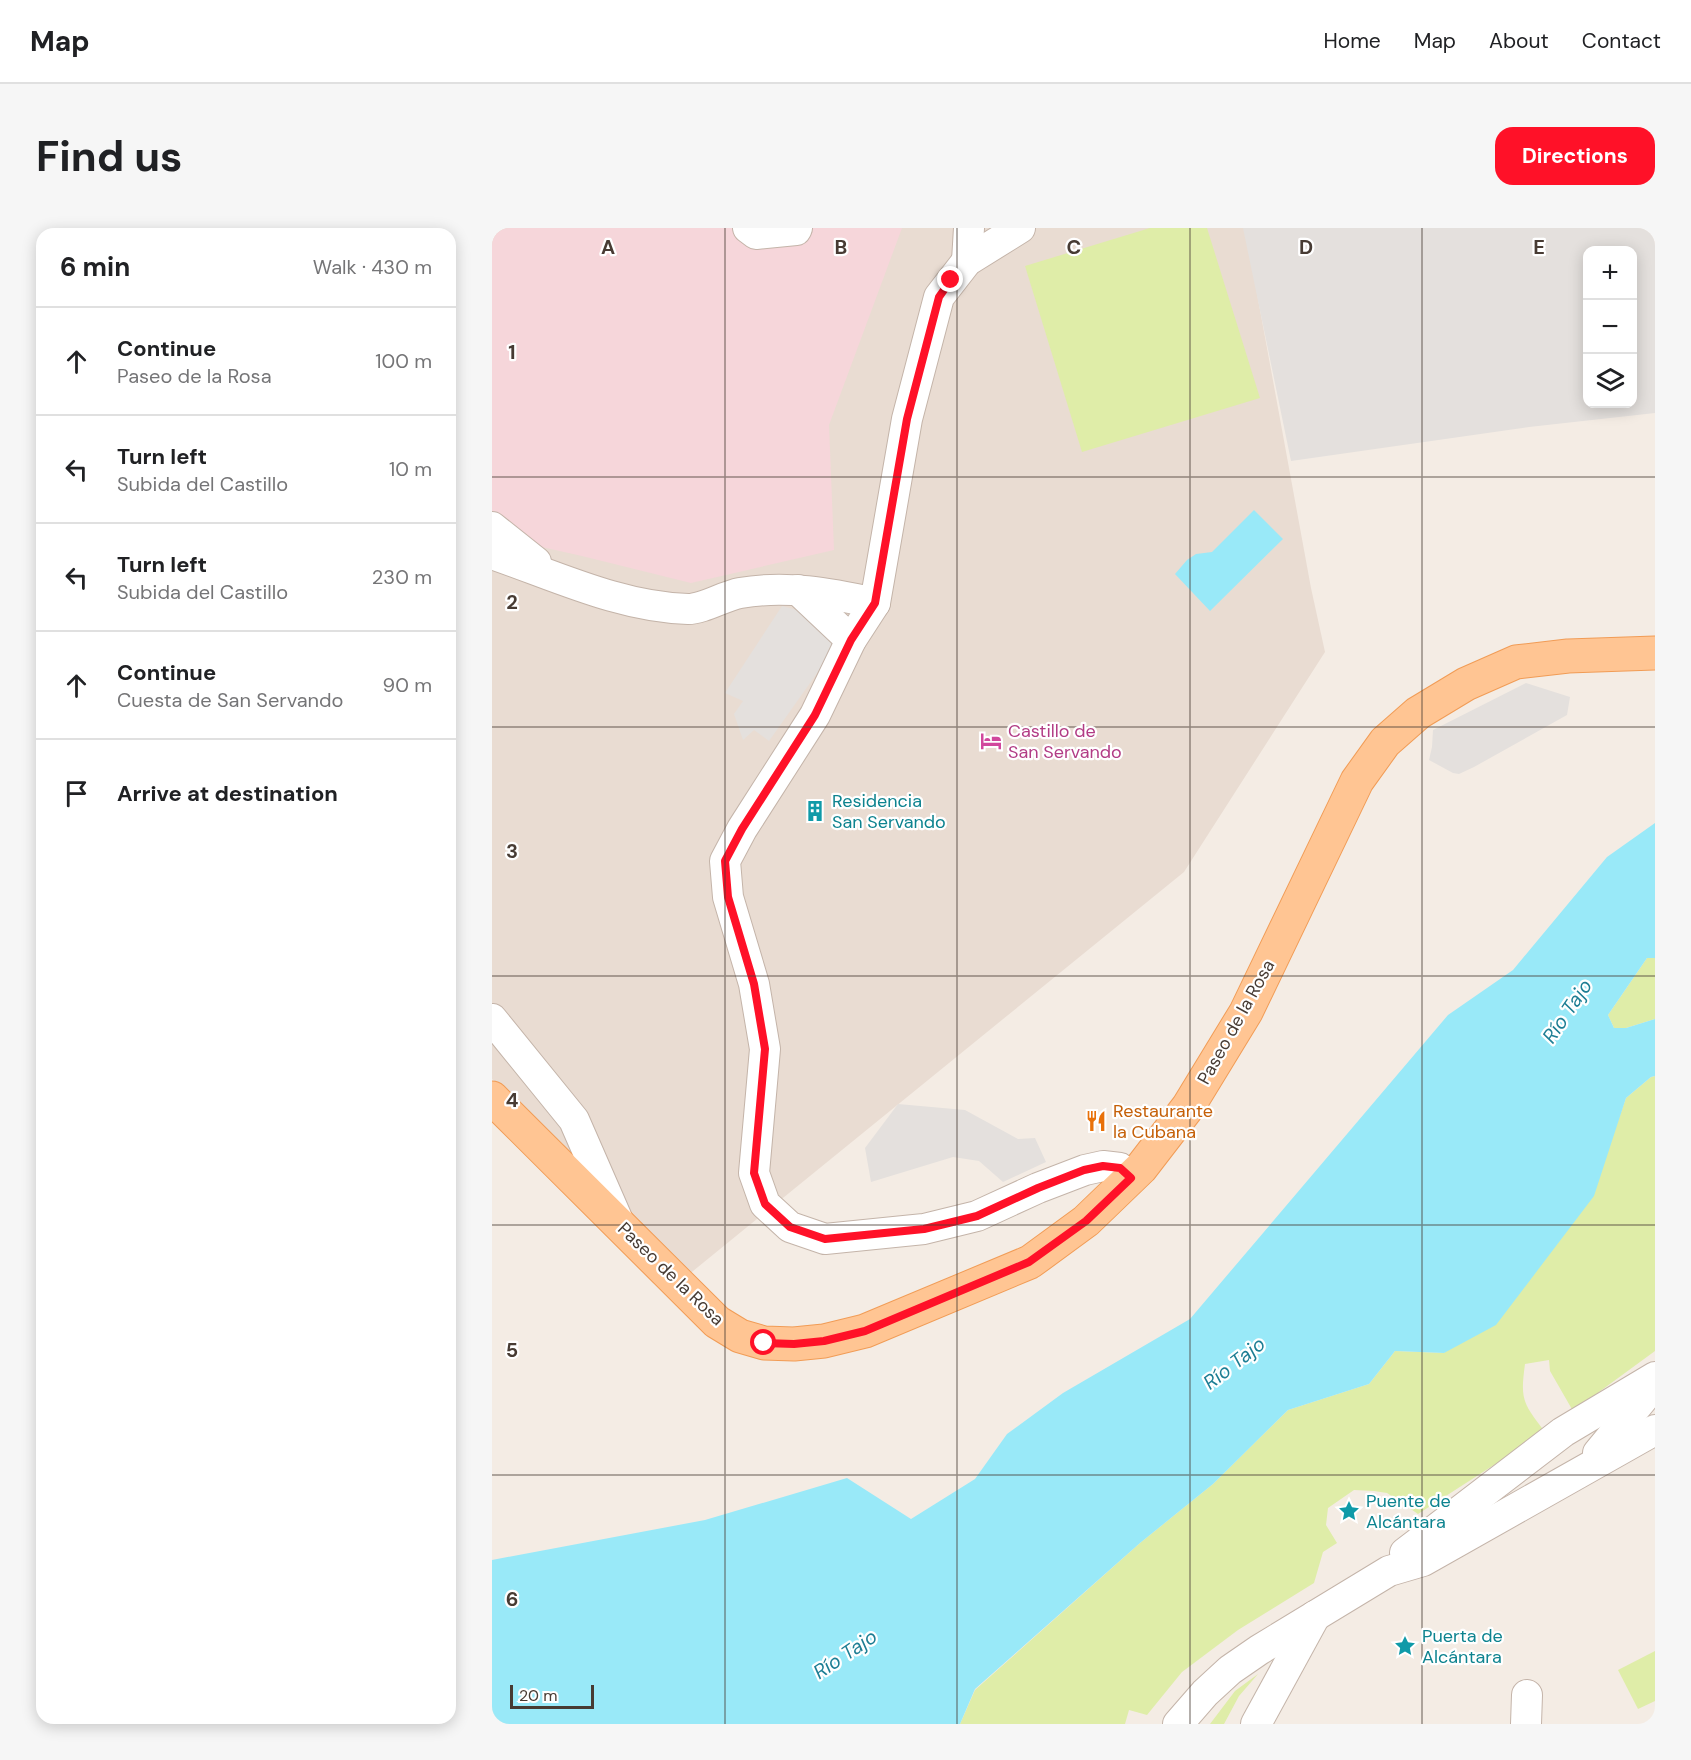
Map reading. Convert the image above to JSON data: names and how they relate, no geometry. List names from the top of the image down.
{
  "streets": {
    "main road": ["Paseo de la Rosa"]
  },
  "water": ["Río Tajo"],
  "places": {
    "hotel": ["Castillo de San Servando"],
    "building": ["Residencia San Servando"],
    "restaurant": ["Restaurante la Cubana"],
    "place": ["Puente de Alcántara", "Puerta de Alcántara"]
  },
  "scale_bar": "20 m",
  "page": {
    "header": "Map",
    "nav": [
      "Home",
      "Map",
      "About",
      "Contact"
    ],
    "buttons": "Directions",
    "title": "Find us",
    "heading": ["6 min", "Walk · 430 m"],
    "map_buttons": ["+", "−"],
    "list": [
      ["Continue", "Paseo de la Rosa", "100 m"],
      ["Turn left", "Subida del Castillo", "10 m"],
      ["Turn left", "Subida del Castillo", "230 m"],
      ["Continue", "Cuesta de San Servando", "90 m"],
      "Arrive at destination"
    ],
    "scale": "20 m"
  },
  "grid": {
    "columns": [
      "A",
      "B",
      "C",
      "D",
      "E"
    ],
    "rows": [
      "1",
      "2",
      "3",
      "4",
      "5",
      "6"
    ]
  }
}
